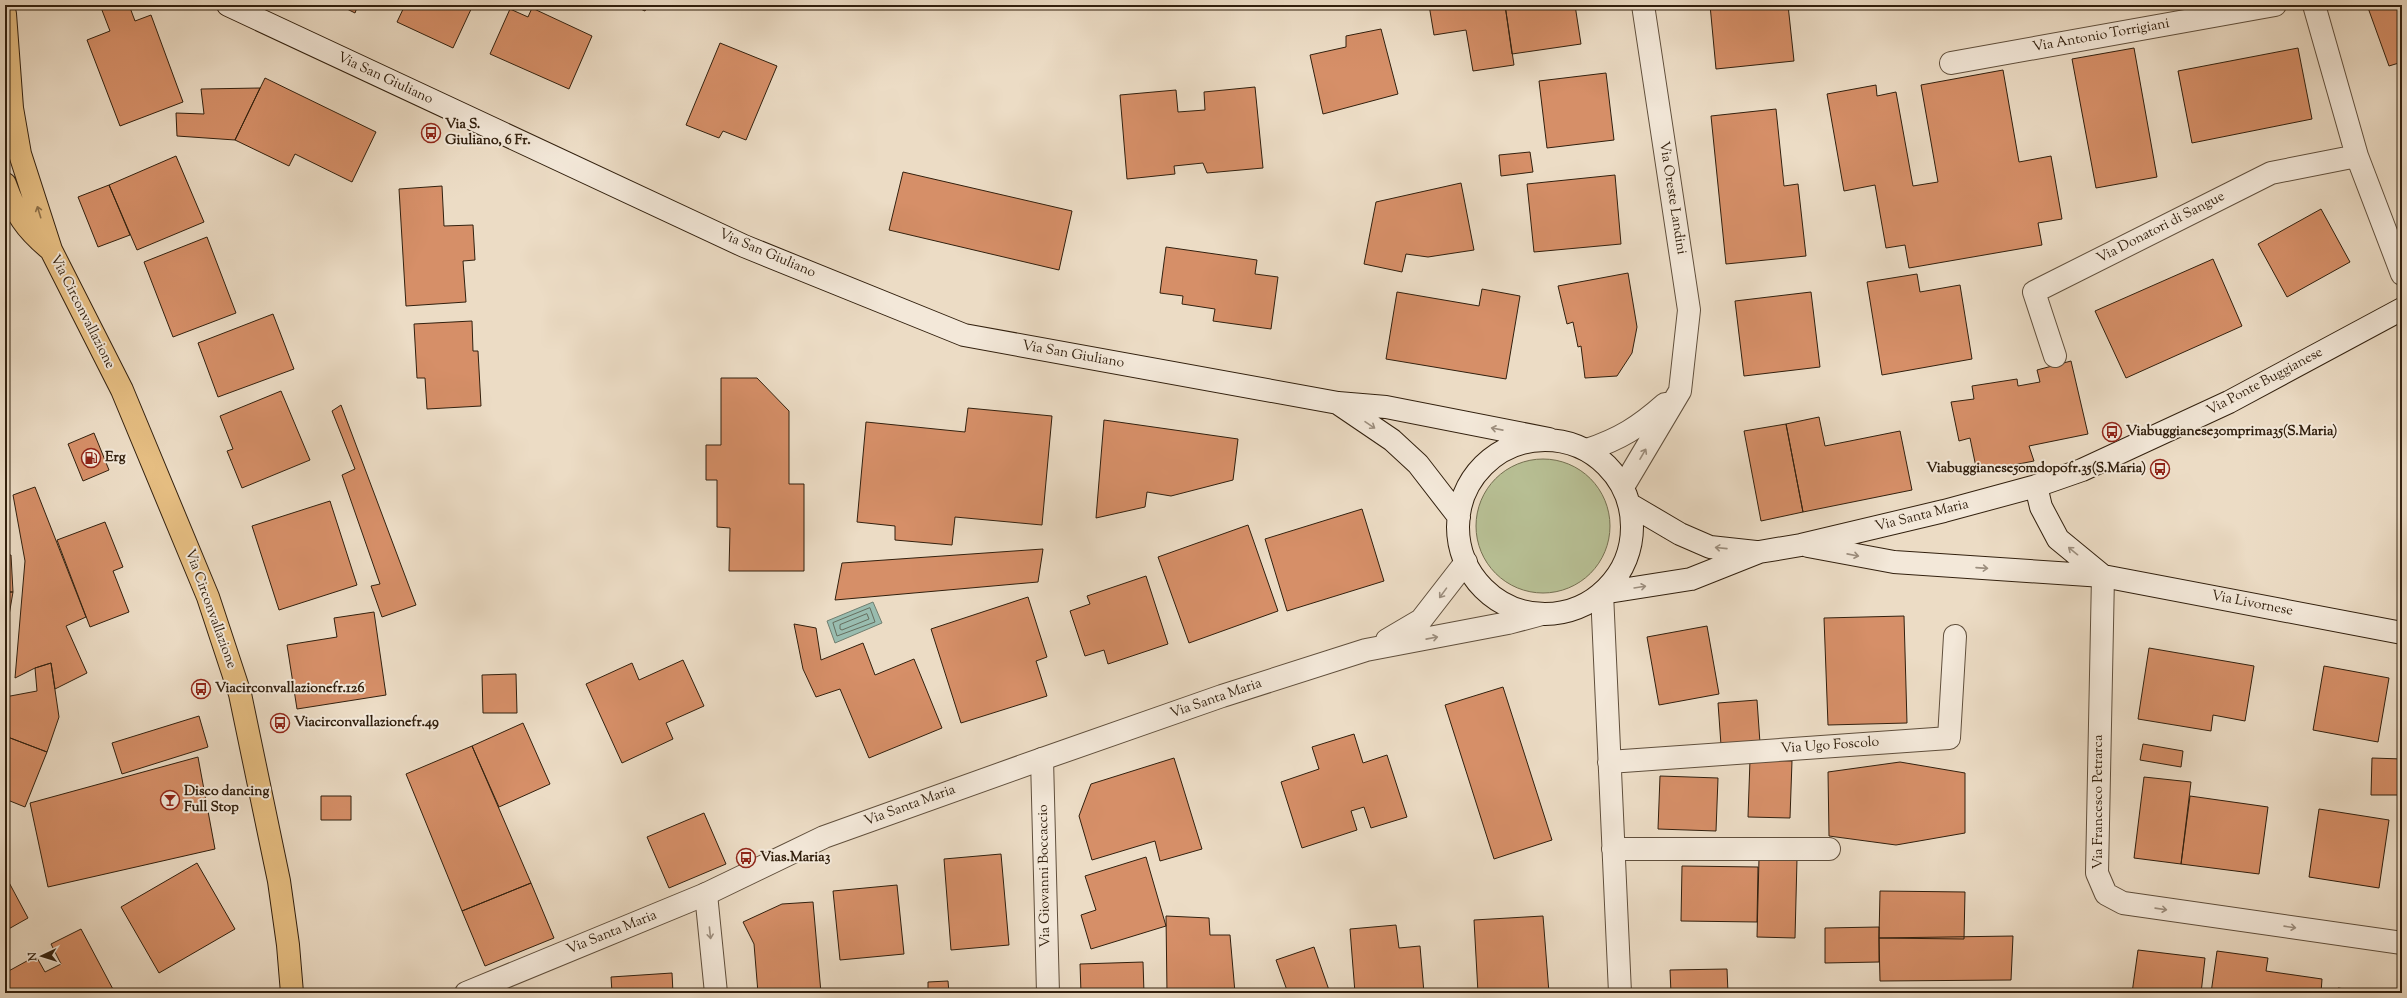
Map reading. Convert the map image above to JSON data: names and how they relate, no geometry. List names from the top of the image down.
{
  "streets": {
    "main road": ["Via Circonvallazione"],
    "street": [
      "Via Antonio Torrigiani",
      "Via San Giuliano",
      "Via Oreste Landini",
      "Via Donatori di Sangue",
      "Via Ponte Buggianese",
      "Via Santa Maria",
      "Via Livornese",
      "Via Ugo Foscolo",
      "Via Francesco Petrarca",
      "Via Giovanni Boccaccio"
    ]
  },
  "crossings": [
    ["Via Ponte Buggianese", "Via Santa Maria"],
    ["Via Santa Maria", "Via Livornese"],
    ["Via Santa Maria", "Via Giovanni Boccaccio"],
    ["Via Livornese", "Via Francesco Petrarca"]
  ],
  "one_way": ["Via Livornese"],
  "places": {
    "bus stop": [
      "Via S. Giuliano, 6 Fr.",
      "Viabuggianese30mprima35(S.Maria)",
      "Viabuggianese50mdopofr.35(S.Maria)",
      "Viacirconvallazionefr.126",
      "Viacirconvallazionefr.49",
      "Vias.Maria3"
    ],
    "fuel station": ["Erg"],
    "bar": ["Disco dancing Full Stop"]
  },
  "north": "left"
}
